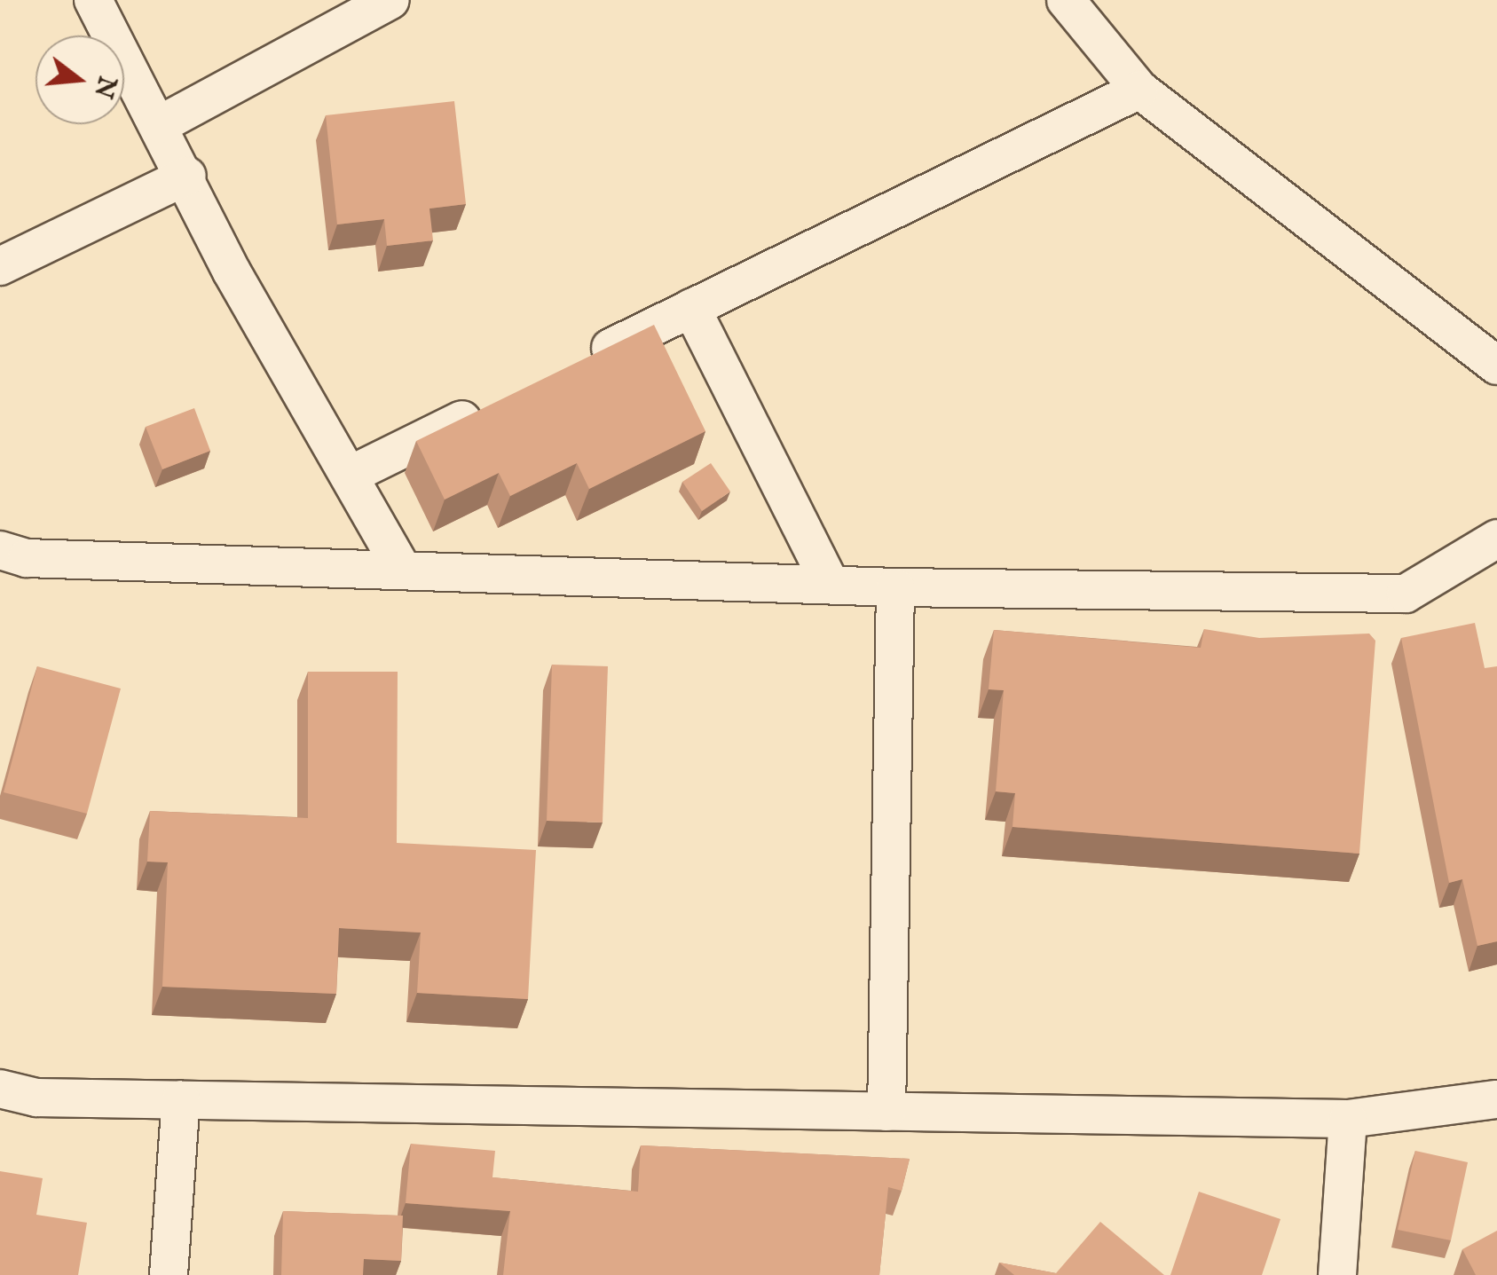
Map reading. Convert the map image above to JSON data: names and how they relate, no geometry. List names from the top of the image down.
{
  "north": "right"
}
